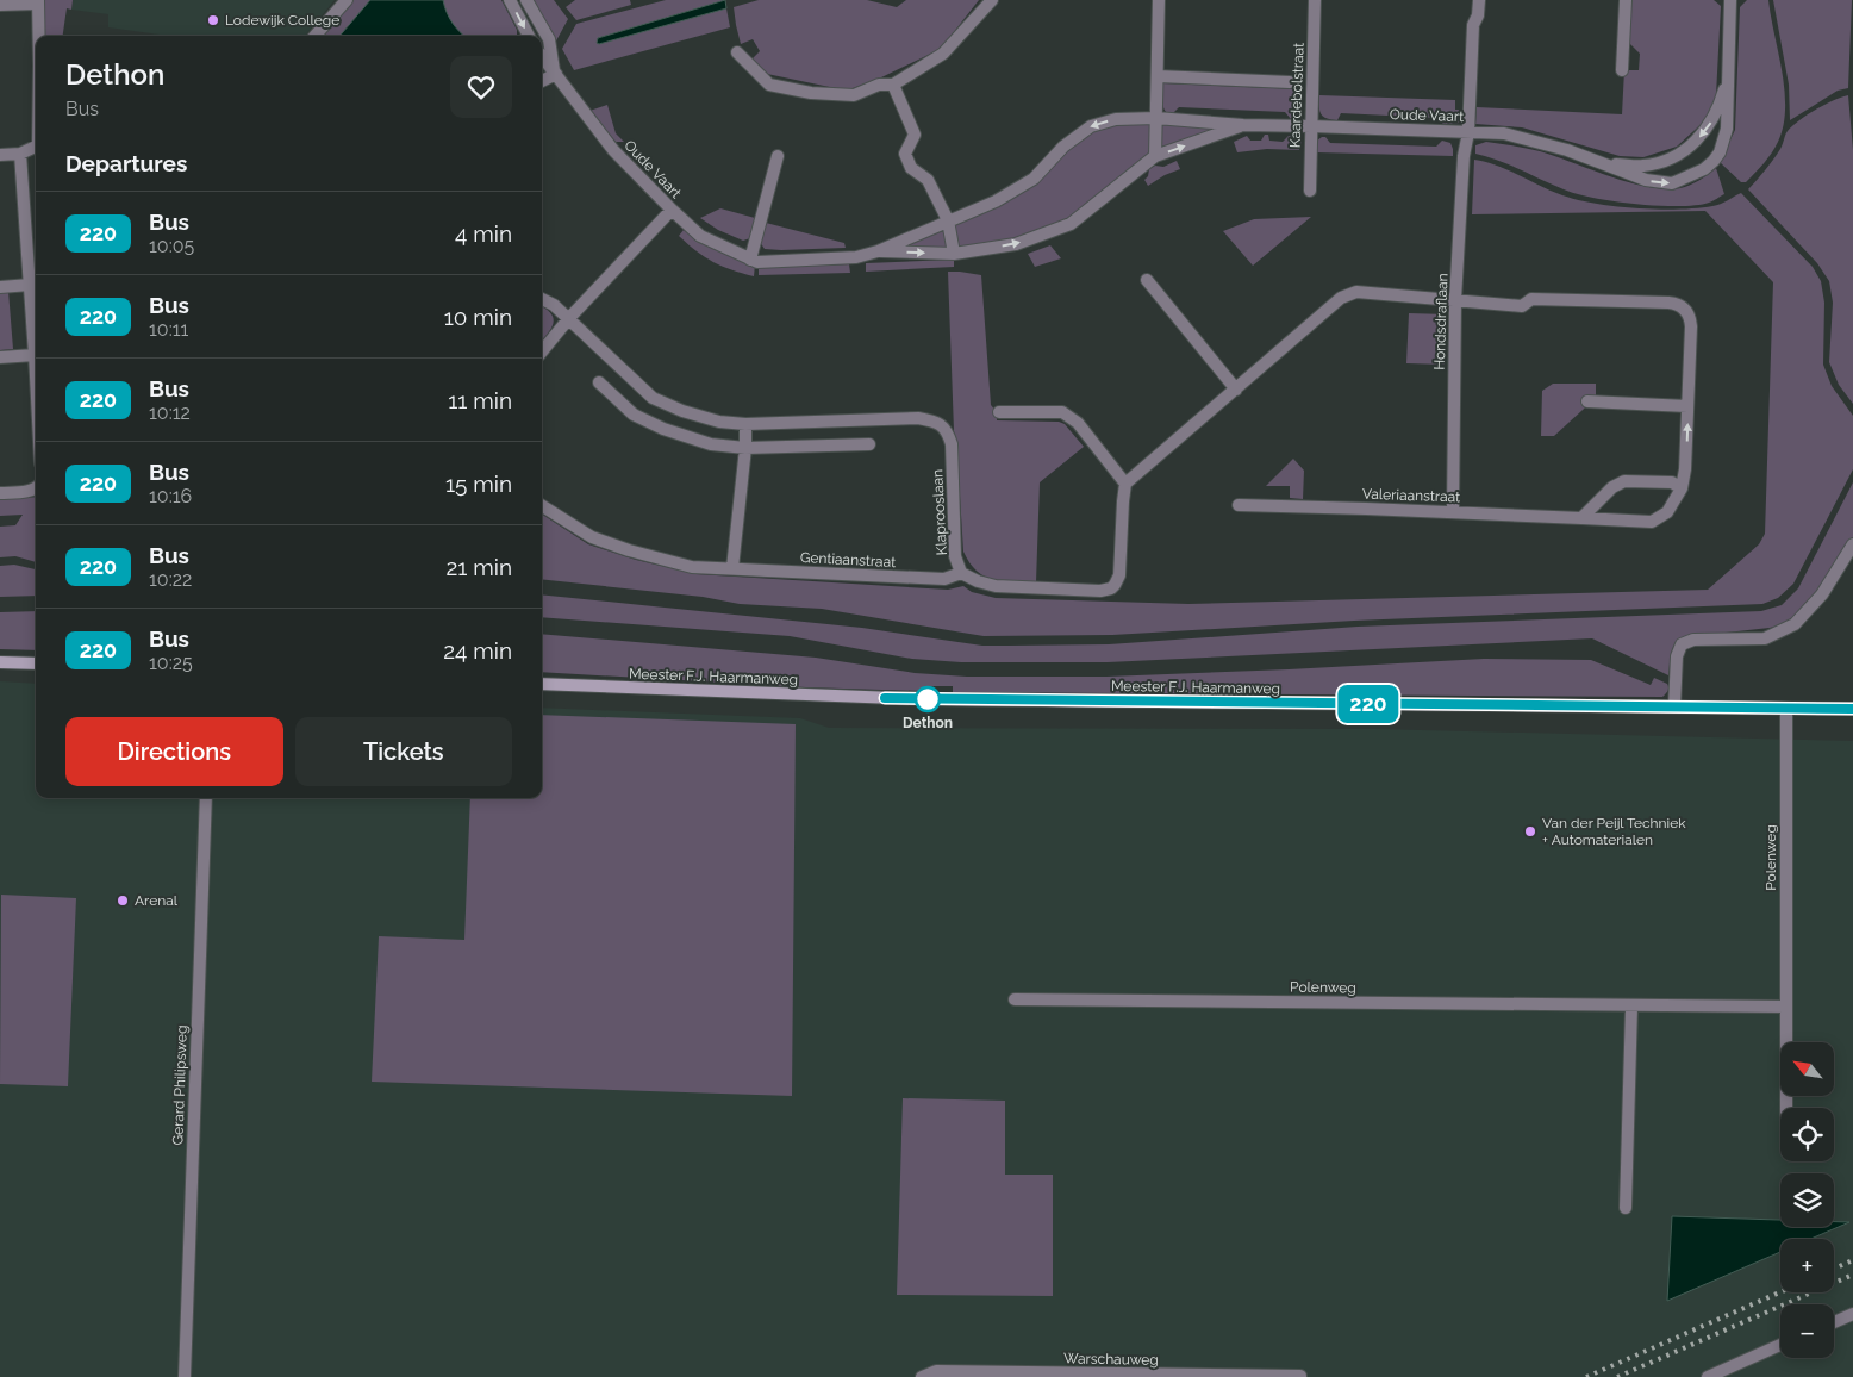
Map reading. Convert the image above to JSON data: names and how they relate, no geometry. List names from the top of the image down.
{
  "streets": {
    "main road": ["Meester F.J. Haarmanweg"],
    "street": [
      "Kaardebolstraat",
      "Oude Vaart",
      "Hondsdraflaan",
      "Valeriaanstraat",
      "Klaprooslaan",
      "Gentiaanstraat",
      "Polenweg",
      "Gerard Philipsweg",
      "Warschauweg"
    ]
  },
  "crossings": [
    ["Kaardebolstraat", "Oude Vaart"],
    ["Oude Vaart", "Hondsdraflaan"],
    ["Hondsdraflaan", "Valeriaanstraat"],
    ["Klaprooslaan", "Gentiaanstraat"],
    ["Meester F.J. Haarmanweg", "Polenweg"]
  ],
  "places": [
    "Lodewijk College",
    "Dethon",
    "Van der Peijl Techniek + Automaterialen",
    "Arenal"
  ],
  "lines": ["bus line 220"],
  "north": "top left",
  "page": {
    "on_map": "220",
    "heading": [
      ["Dethon", "Bus"],
      "Departures"
    ],
    "list": [
      {
        "mark": "220",
        "name": "Bus",
        "note": "10:05",
        "value": "4 min"
      },
      {
        "mark": "220",
        "name": "Bus",
        "note": "10:11",
        "value": "10 min"
      },
      {
        "mark": "220",
        "name": "Bus",
        "note": "10:12",
        "value": "11 min"
      },
      {
        "mark": "220",
        "name": "Bus",
        "note": "10:16",
        "value": "15 min"
      },
      {
        "mark": "220",
        "name": "Bus",
        "note": "10:22",
        "value": "21 min"
      },
      {
        "mark": "220",
        "name": "Bus",
        "note": "10:25",
        "value": "24 min"
      }
    ],
    "buttons": ["Directions", "Tickets"],
    "map_buttons": ["+", "−"]
  }
}
